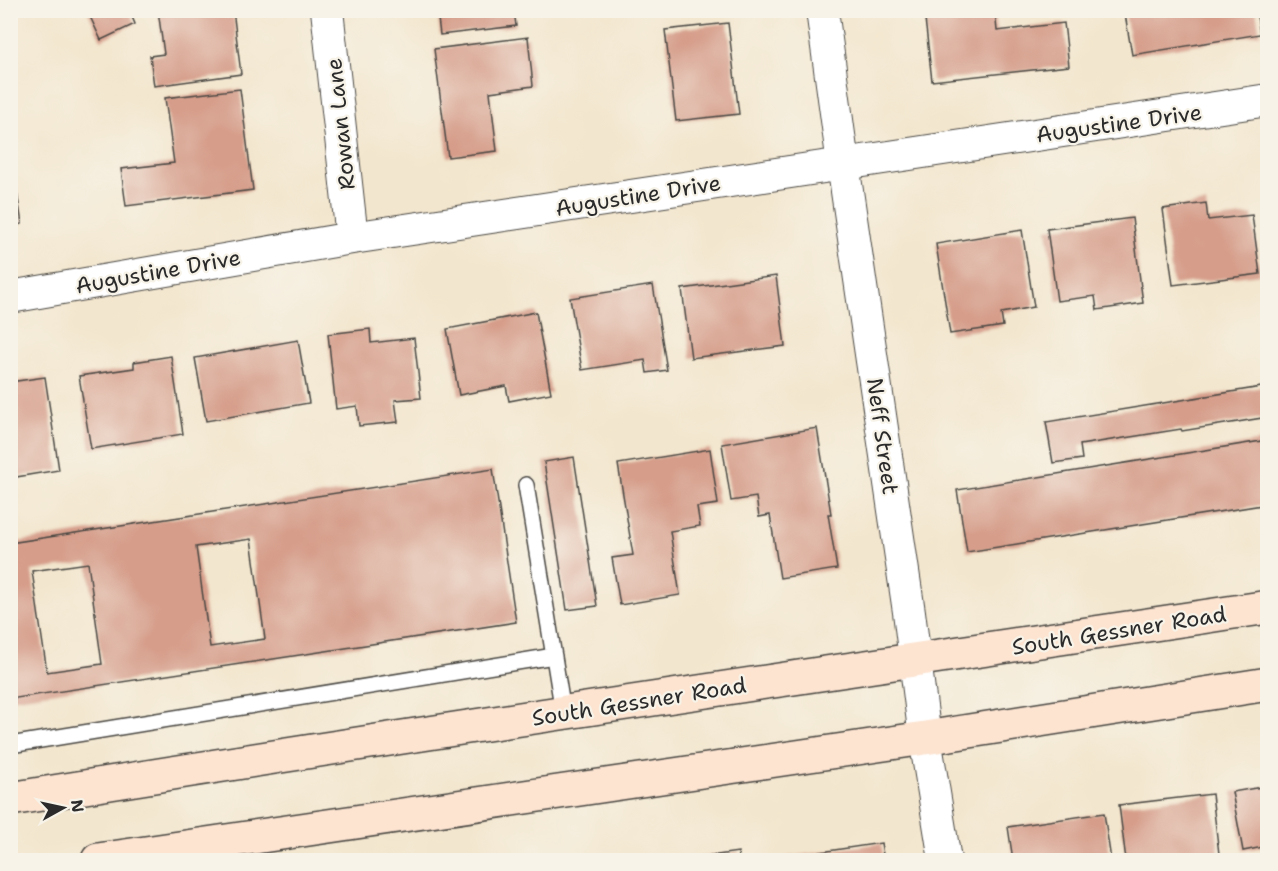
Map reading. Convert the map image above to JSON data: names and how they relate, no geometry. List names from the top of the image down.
{
  "streets": {
    "main road": ["South Gessner Road"],
    "street": ["Augustine Drive", "Rowan Lane", "Neff Street"]
  },
  "crossings": [
    ["Augustine Drive", "Rowan Lane"],
    ["Augustine Drive", "Neff Street"],
    ["Neff Street", "South Gessner Road"]
  ],
  "north": "right"
}
